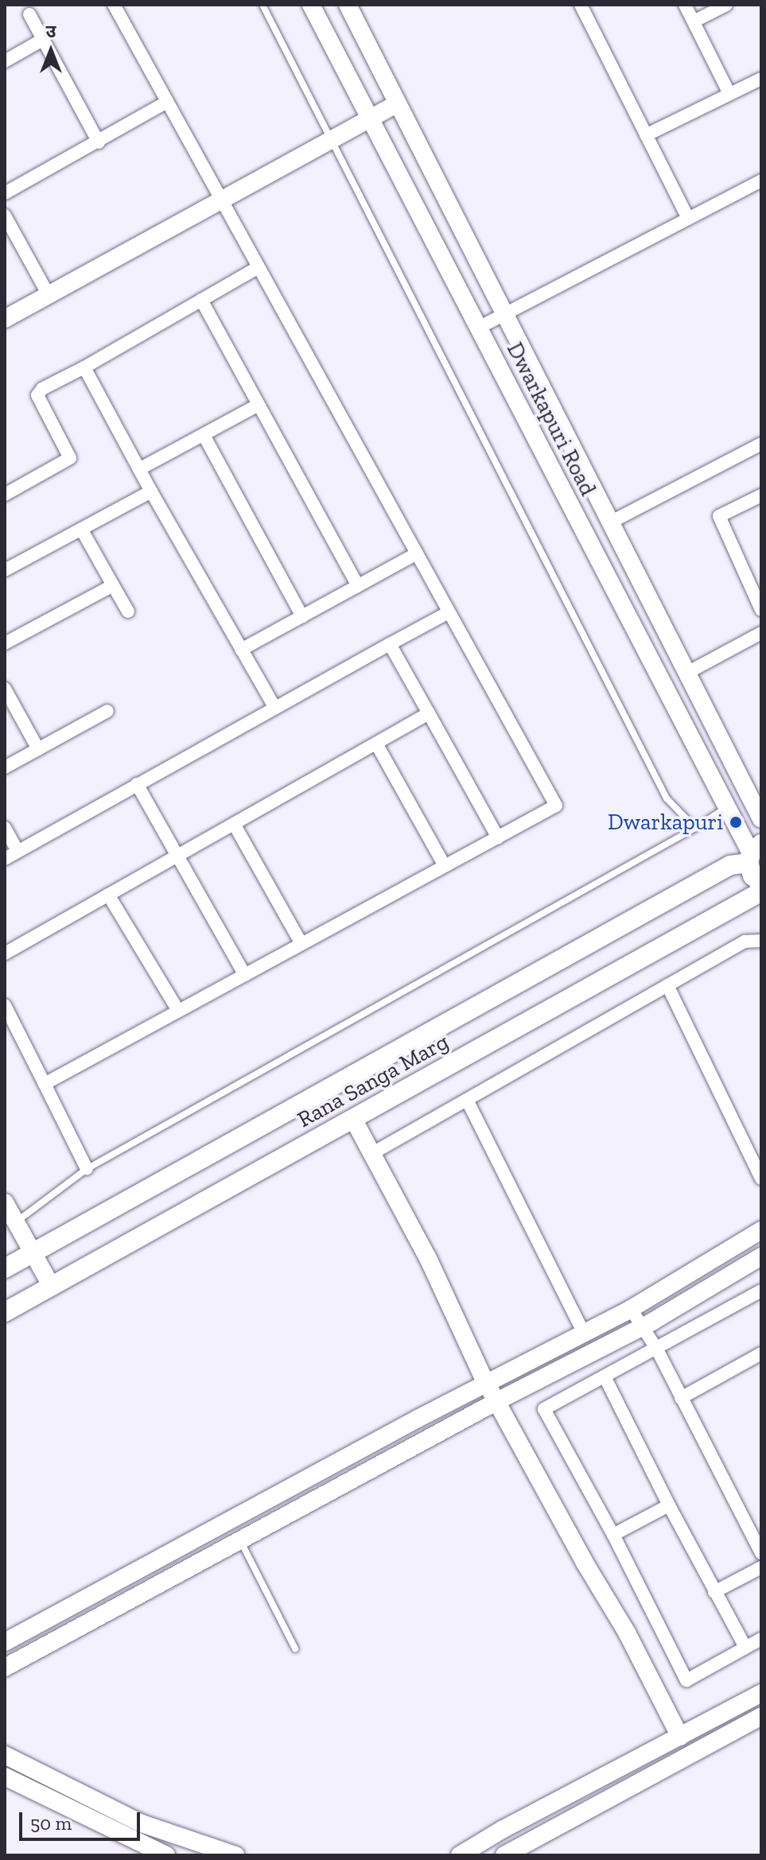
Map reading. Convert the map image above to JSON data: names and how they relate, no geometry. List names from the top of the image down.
{
  "streets": {
    "main road": ["Rana Sanga Marg"],
    "street": ["Dwarkapuri Road"]
  },
  "crossings": [
    ["Dwarkapuri Road", "Rana Sanga Marg"]
  ],
  "places": ["Dwarkapuri"],
  "scale_bar": "50 m",
  "north": "top"
}
